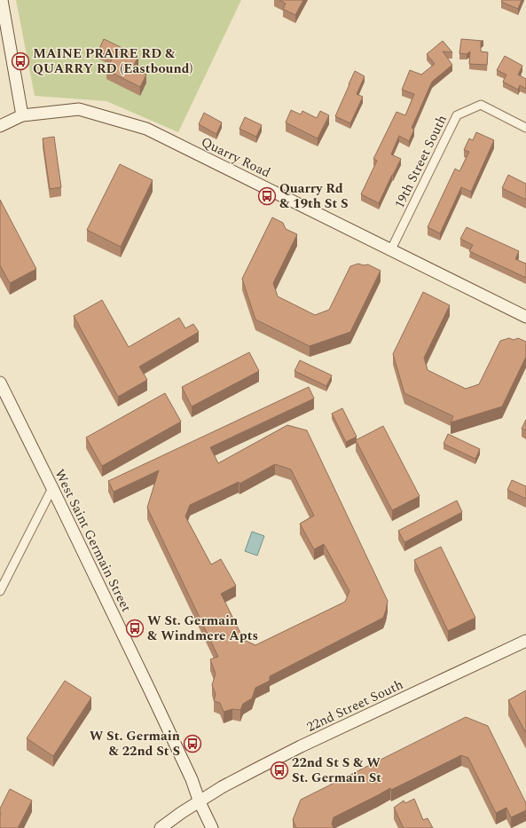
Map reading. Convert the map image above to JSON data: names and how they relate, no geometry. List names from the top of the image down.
{
  "streets": {
    "street": [
      "Quarry Road",
      "19th Street South",
      "West Saint Germain Street",
      "22nd Street South"
    ]
  },
  "crossings": [
    ["Quarry Road", "19th Street South"],
    ["West Saint Germain Street", "22nd Street South"]
  ],
  "places": {
    "bus stop": [
      "MAINE PRAIRE RD & QUARRY RD (Eastbound)",
      "Quarry Rd & 19th St S",
      "W St. Germain & Windmere Apts",
      "W St. Germain & 22nd St S",
      "22nd St S & W St. Germain St"
    ]
  }
}
